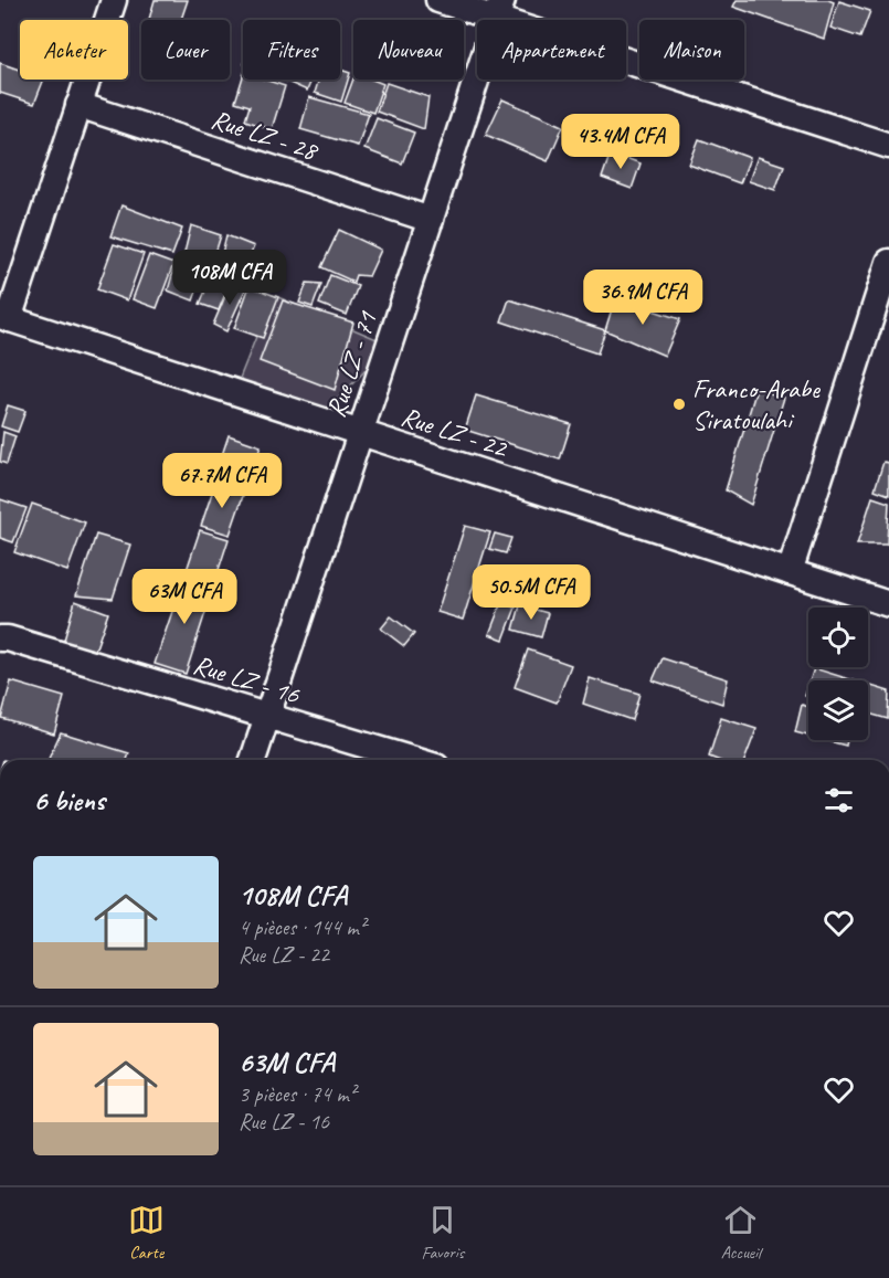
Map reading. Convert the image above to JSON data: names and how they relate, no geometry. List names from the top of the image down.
{
  "streets": {
    "street": [
      "Rue LZ - 28",
      "Rue LZ - 71",
      "Rue LZ - 22",
      "Rue LZ - 16"
    ]
  },
  "crossings": [
    ["Rue LZ - 28", "Rue LZ - 71"],
    ["Rue LZ - 71", "Rue LZ - 22"],
    ["Rue LZ - 71", "Rue LZ - 16"]
  ],
  "places": ["Franco-Arabe Siratoulahi"],
  "page": {
    "chip": [
      "Acheter",
      "Louer",
      "Filtres",
      "Nouveau",
      "Appartement",
      "Maison"
    ],
    "price": [
      "43.4M CFA",
      "108M CFA",
      "36.9M CFA",
      "67.7M CFA",
      "50.5M CFA",
      "63M CFA"
    ],
    "heading": "6 biens",
    "list": [
      {
        "name": "108M CFA",
        "note": "4 pièces · 144 m² · Rue LZ - 22"
      },
      {
        "name": "63M CFA",
        "note": "3 pièces · 74 m² · Rue LZ - 16"
      }
    ],
    "tabs": ["Carte", "Favoris", "Accueil"]
  }
}
